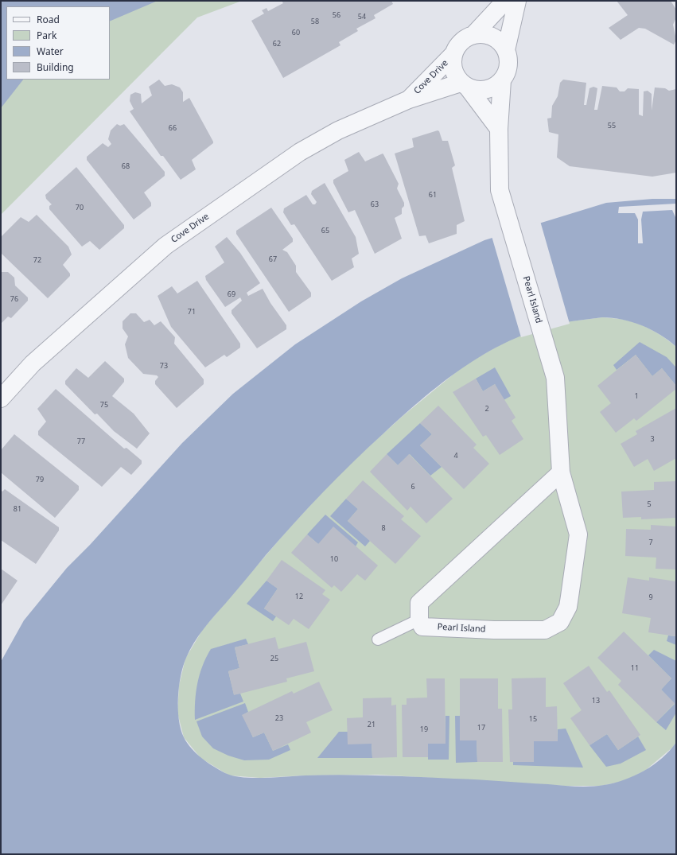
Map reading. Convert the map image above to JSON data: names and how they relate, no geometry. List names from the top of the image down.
{
  "streets": {
    "street": ["Cove Drive", "Pearl Island"]
  },
  "crossings": [
    ["Cove Drive", "Pearl Island"]
  ],
  "house_numbers": [
    "56",
    "54",
    "58",
    "60",
    "62",
    "55",
    "66",
    "68",
    "61",
    "63",
    "70",
    "65",
    "67",
    "72",
    "69",
    "76",
    "71",
    "73",
    "1",
    "75",
    "2",
    "3",
    "77",
    "4",
    "79",
    "6",
    "5",
    "81",
    "8",
    "7",
    "10",
    "12",
    "9",
    "25",
    "11",
    "13",
    "23",
    "15",
    "21",
    "17",
    "19"
  ],
  "legend": [
    "Road",
    "Park",
    "Water",
    "Building"
  ]
}
